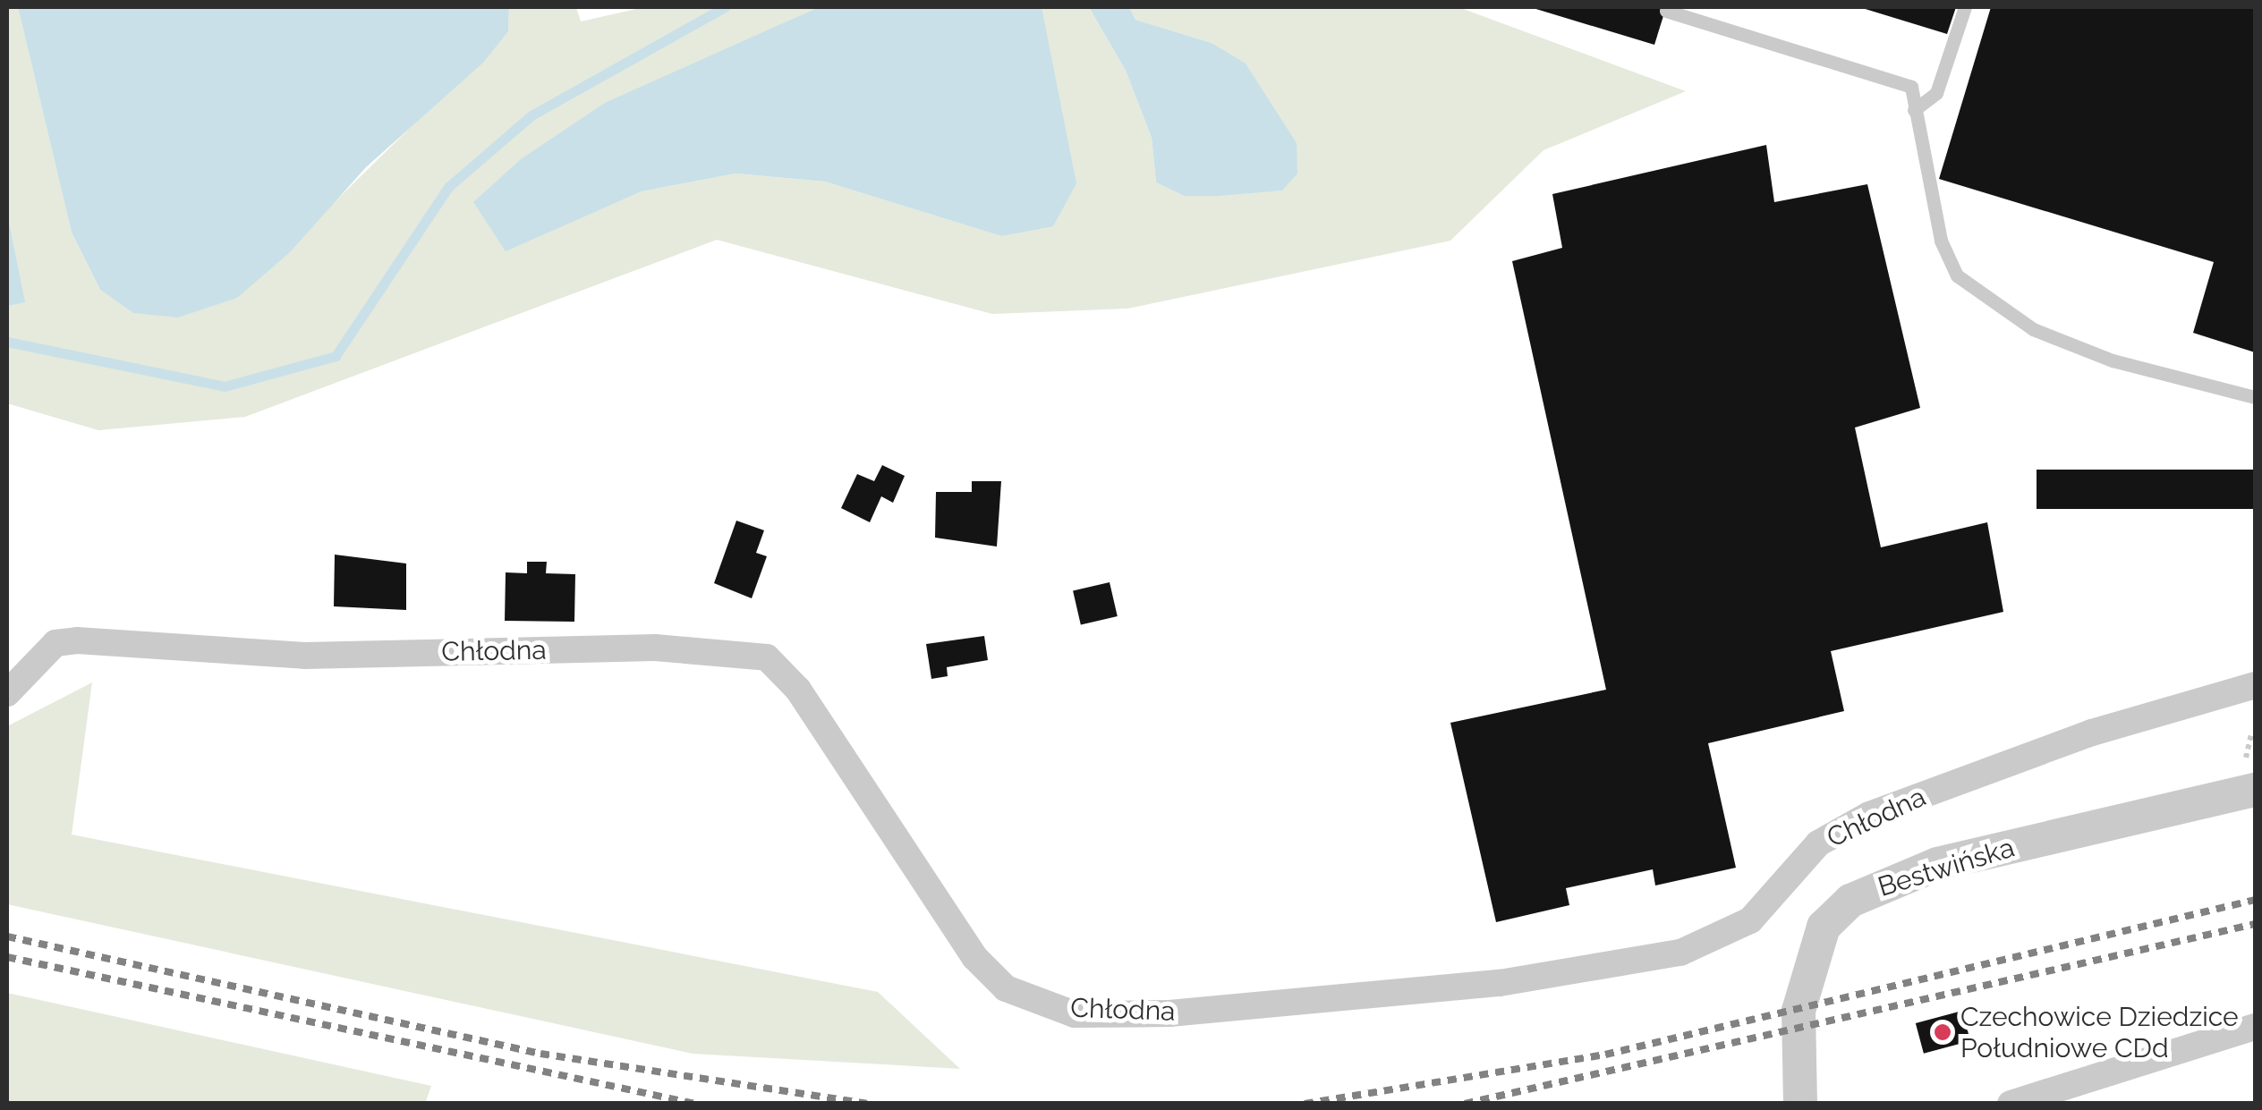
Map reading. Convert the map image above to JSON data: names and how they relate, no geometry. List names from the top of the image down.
{
  "streets": {
    "street": ["Chłodna", "Bestwińska"]
  },
  "places": ["Czechowice Dziedzice Południowe CDd"]
}
